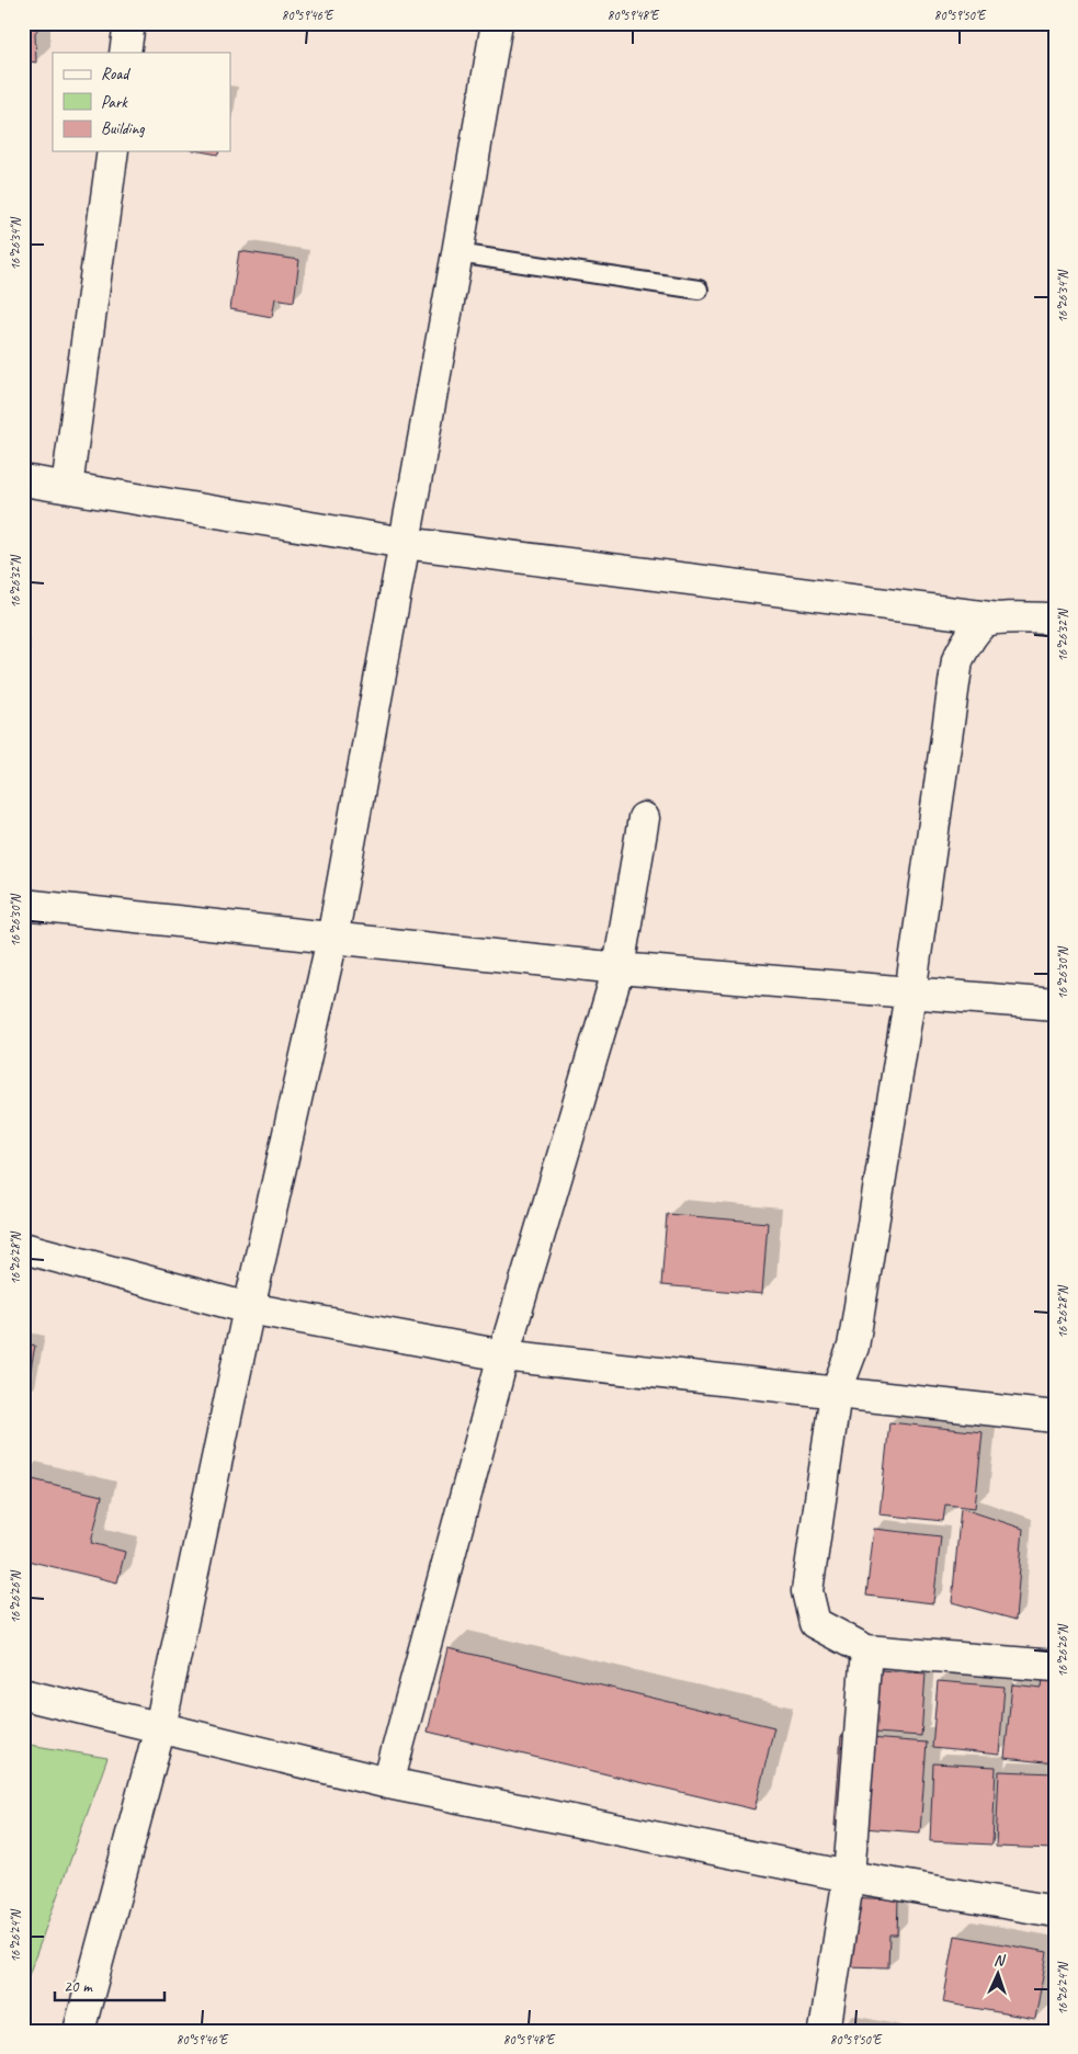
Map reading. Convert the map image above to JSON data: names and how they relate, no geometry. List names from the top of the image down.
{
  "legend": ["Road", "Park", "Building"],
  "scale_bar": "20 m",
  "north": "top",
  "coordinates": [
    "80°59'46\"E",
    "80°59'48\"E",
    "80°59'50\"E",
    "16°26'34\"N",
    "16°26'32\"N",
    "16°26'30\"N",
    "16°26'28\"N",
    "16°26'26\"N",
    "16°26'24\"N"
  ]
}
